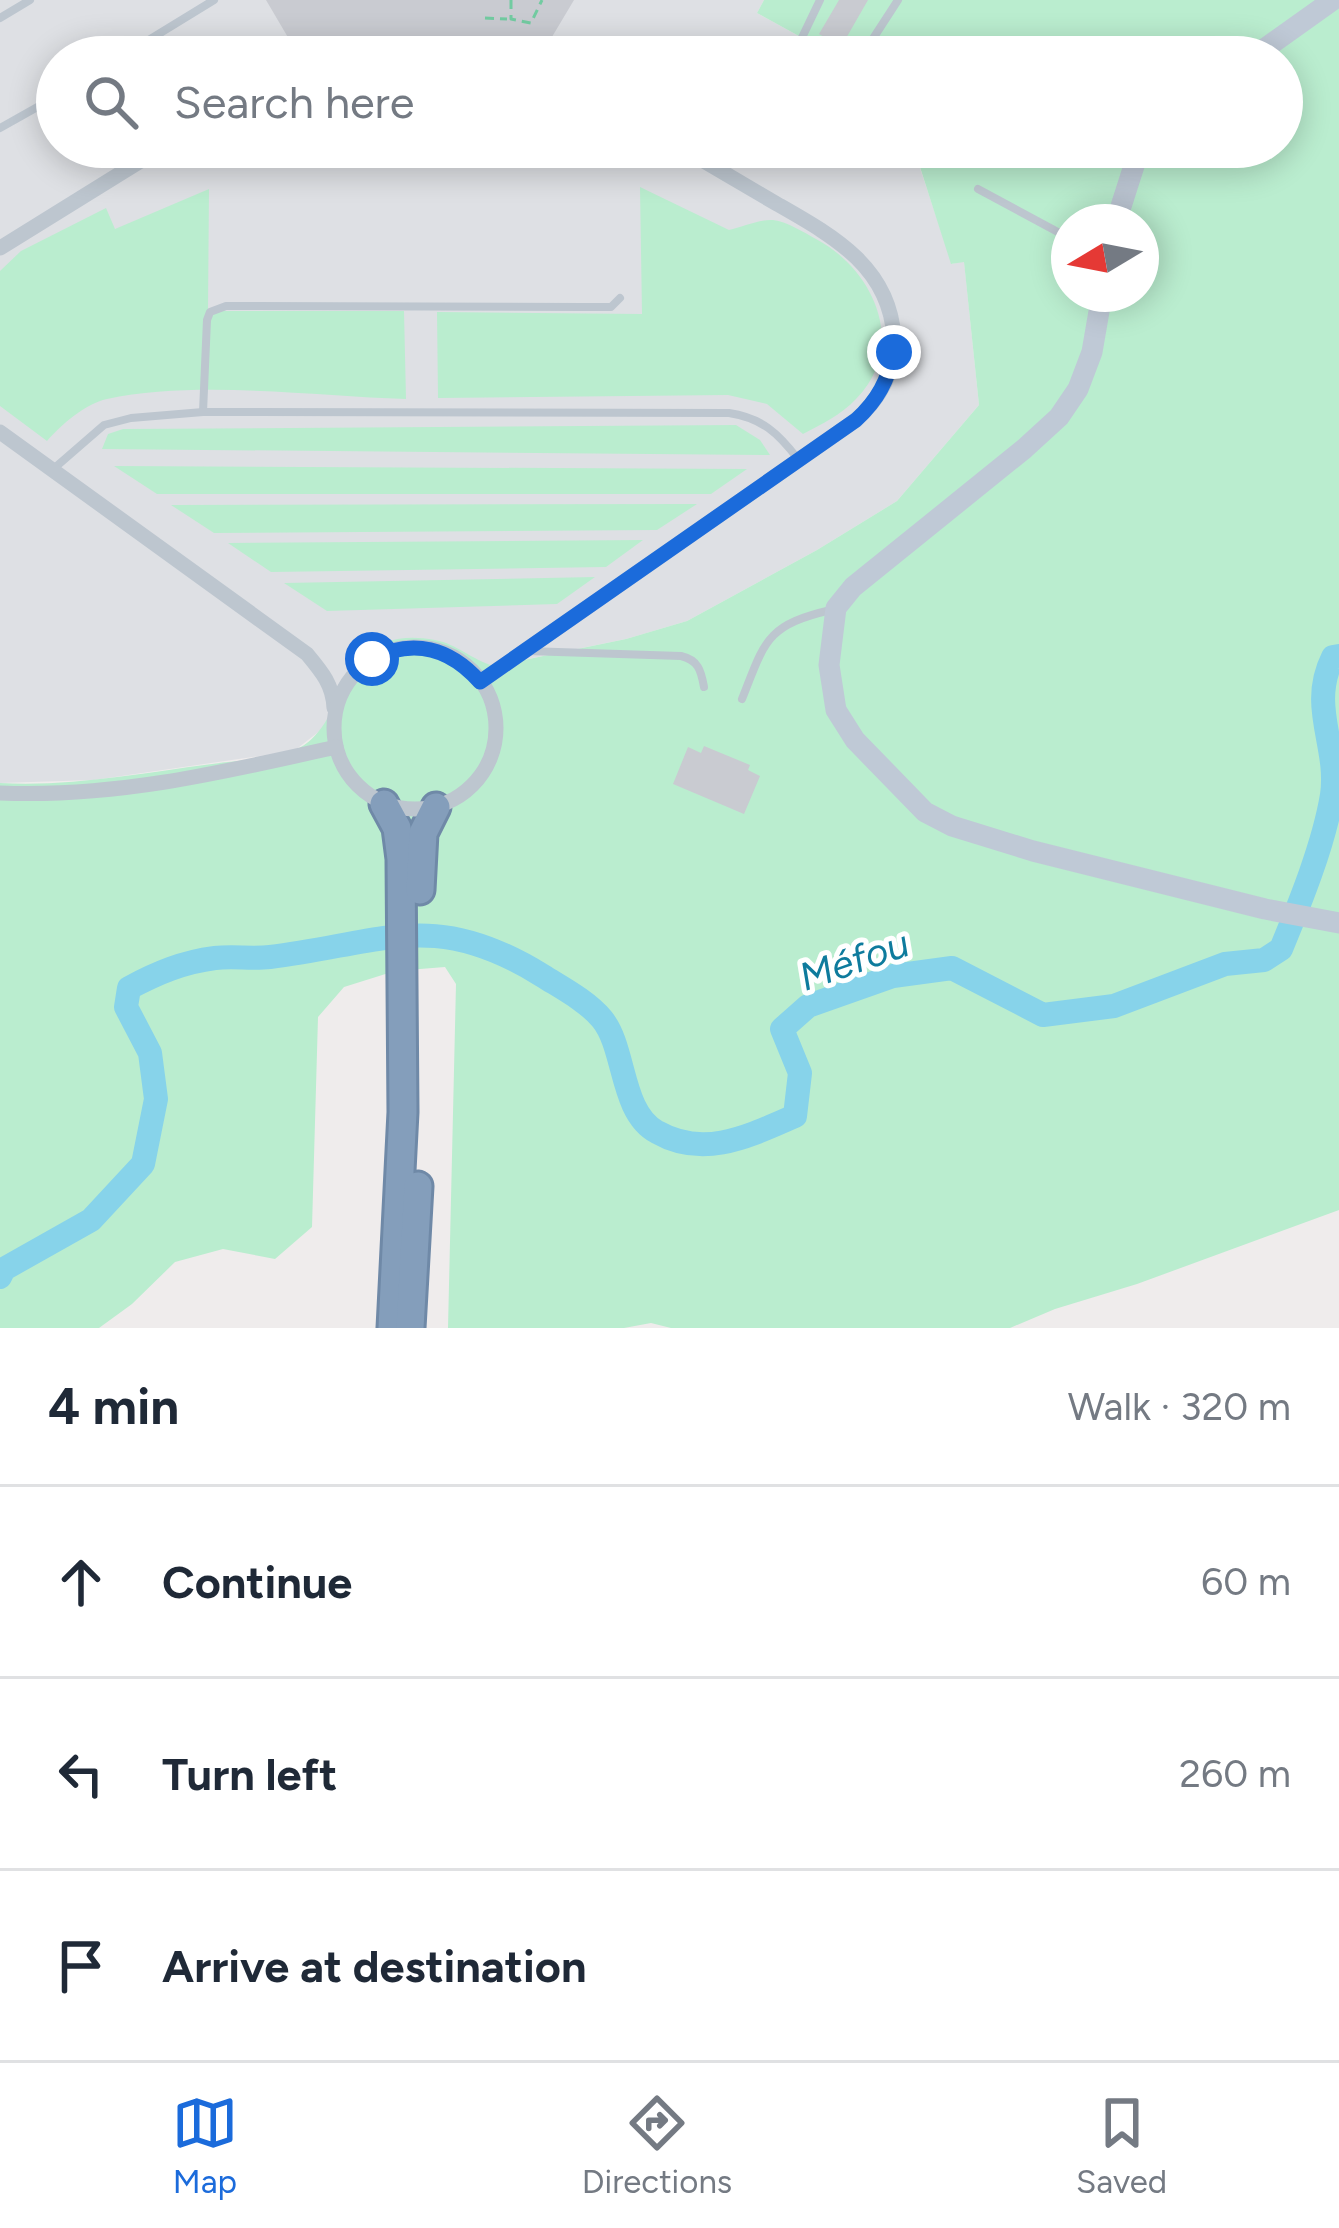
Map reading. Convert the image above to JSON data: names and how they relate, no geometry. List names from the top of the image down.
{
  "water": ["Méfou"],
  "north": "left",
  "page": {
    "search": "Search here",
    "heading": ["4 min", "Walk · 320 m"],
    "list": [
      ["Continue", "60 m"],
      ["Turn left", "260 m"],
      "Arrive at destination"
    ],
    "nav": ["Map", "Directions", "Saved"]
  }
}
